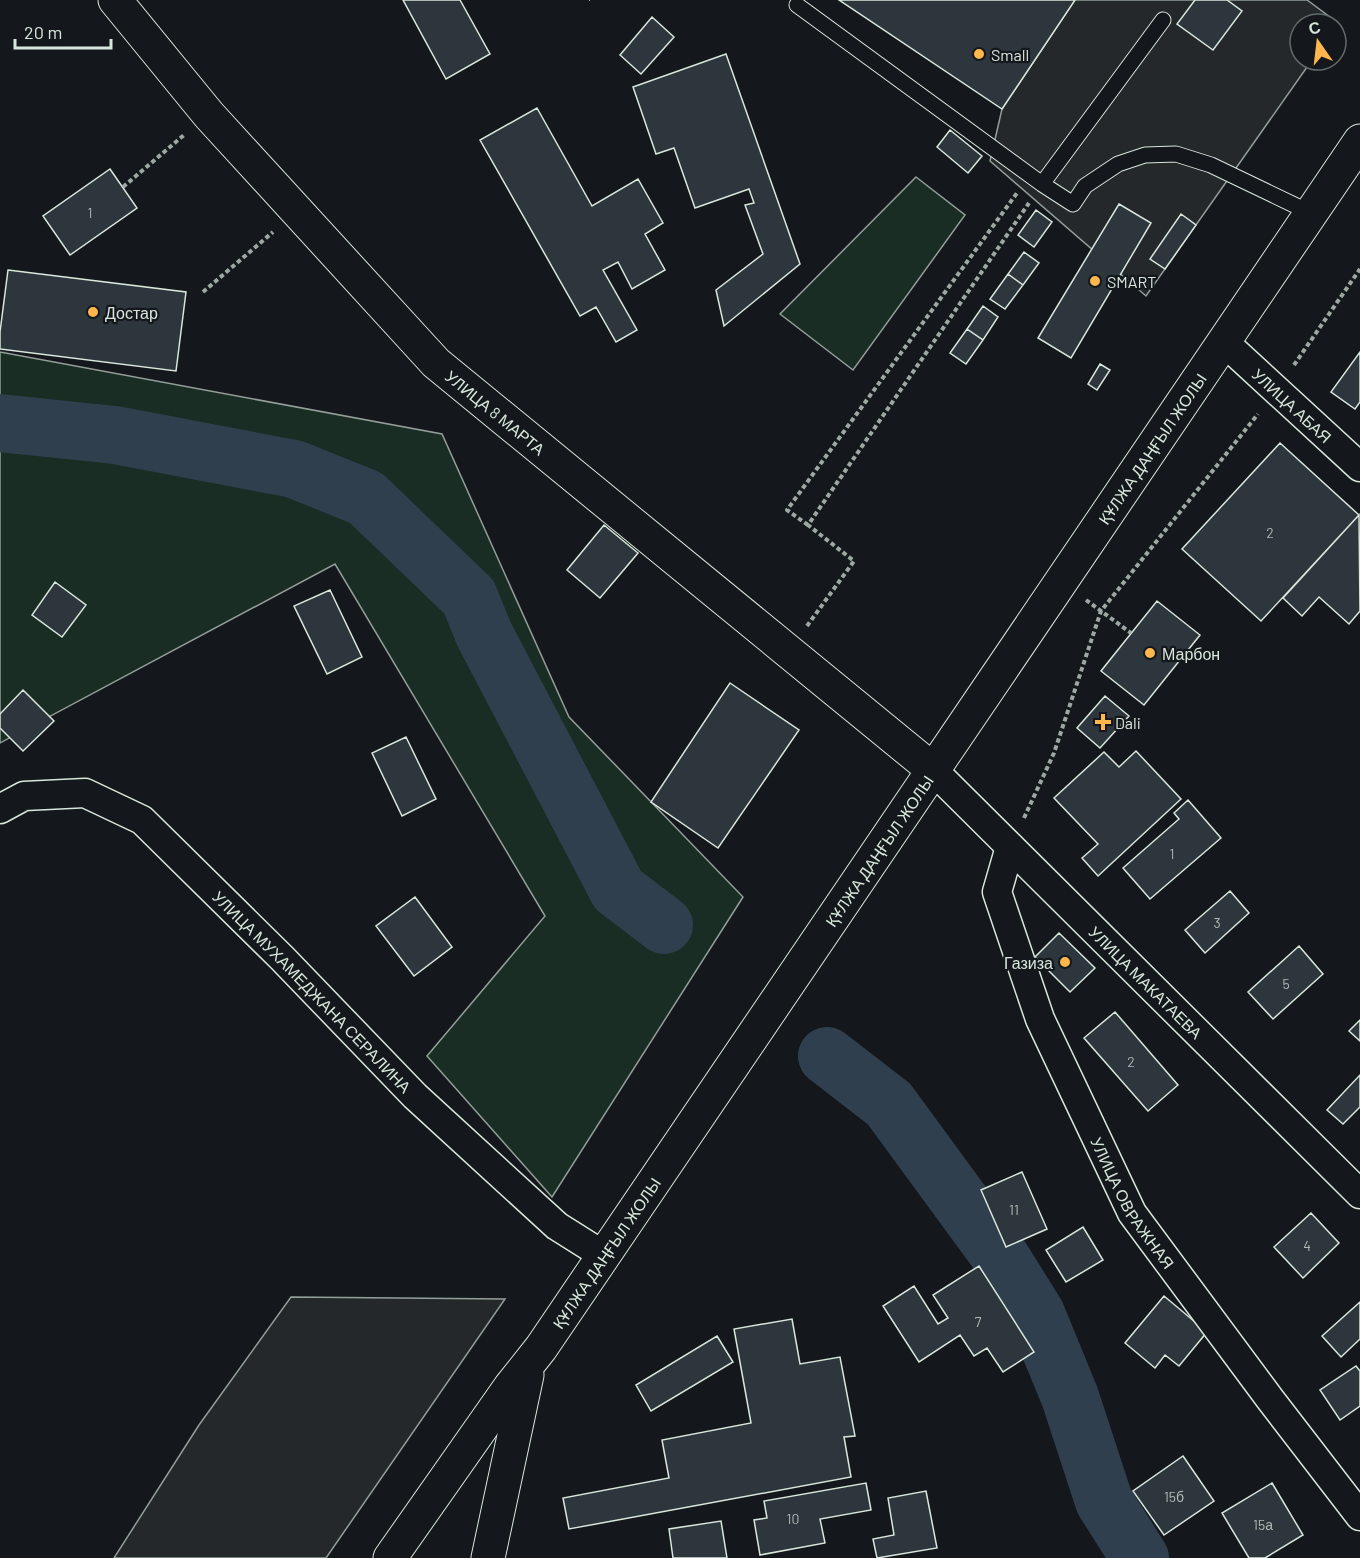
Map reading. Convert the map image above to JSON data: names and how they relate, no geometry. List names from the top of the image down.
{
  "streets": {
    "main road": ["УЛИЦА 8 МАРТА", "ҚҰЛЖА ДАҢҒЫЛ ЖОЛЫ"],
    "street": [
      "УЛИЦА АБАЯ",
      "УЛИЦА МАКАТАЕВА",
      "УЛИЦА МУХАМЕДЖАНА СЕРАЛИНА",
      "УЛИЦА ОВРАЖНАЯ"
    ]
  },
  "crossings": [
    ["УЛИЦА АБАЯ", "ҚҰЛЖА ДАҢҒЫЛ ЖОЛЫ"],
    ["УЛИЦА 8 МАРТА", "ҚҰЛЖА ДАҢҒЫЛ ЖОЛЫ"],
    ["УЛИЦА 8 МАРТА", "УЛИЦА МАКАТАЕВА"],
    ["ҚҰЛЖА ДАҢҒЫЛ ЖОЛЫ", "УЛИЦА МАКАТАЕВА"],
    ["ҚҰЛЖА ДАҢҒЫЛ ЖОЛЫ", "УЛИЦА МУХАМЕДЖАНА СЕРАЛИНА"],
    ["УЛИЦА МАКАТАЕВА", "УЛИЦА ОВРАЖНАЯ"]
  ],
  "places": {
    "other": [
      "Small",
      "SMART",
      "Достар",
      "Марбон",
      "Газиза"
    ],
    "health": ["Dali"]
  },
  "house_numbers": [
    "1",
    "2",
    "1",
    "3",
    "5",
    "2",
    "11",
    "4",
    "7",
    "15б",
    "10",
    "15а"
  ],
  "scale_bar": "20 m",
  "north": "top"
}
